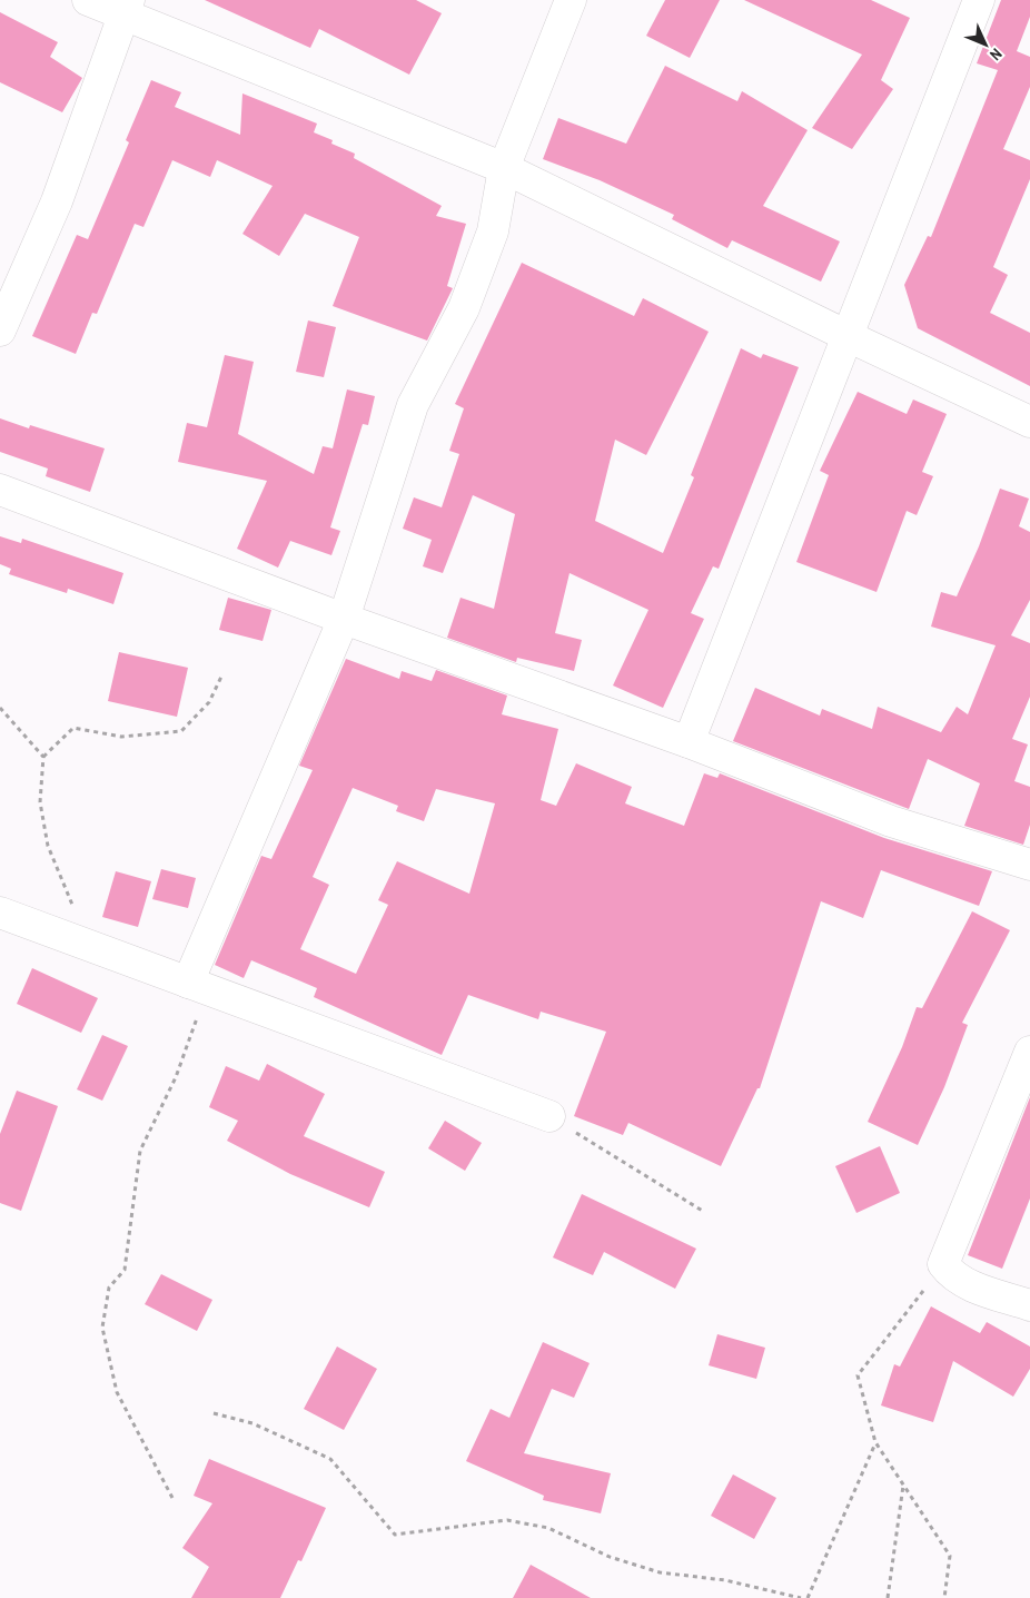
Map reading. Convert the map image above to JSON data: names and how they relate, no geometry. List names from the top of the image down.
{
  "north": "bottom right"
}
